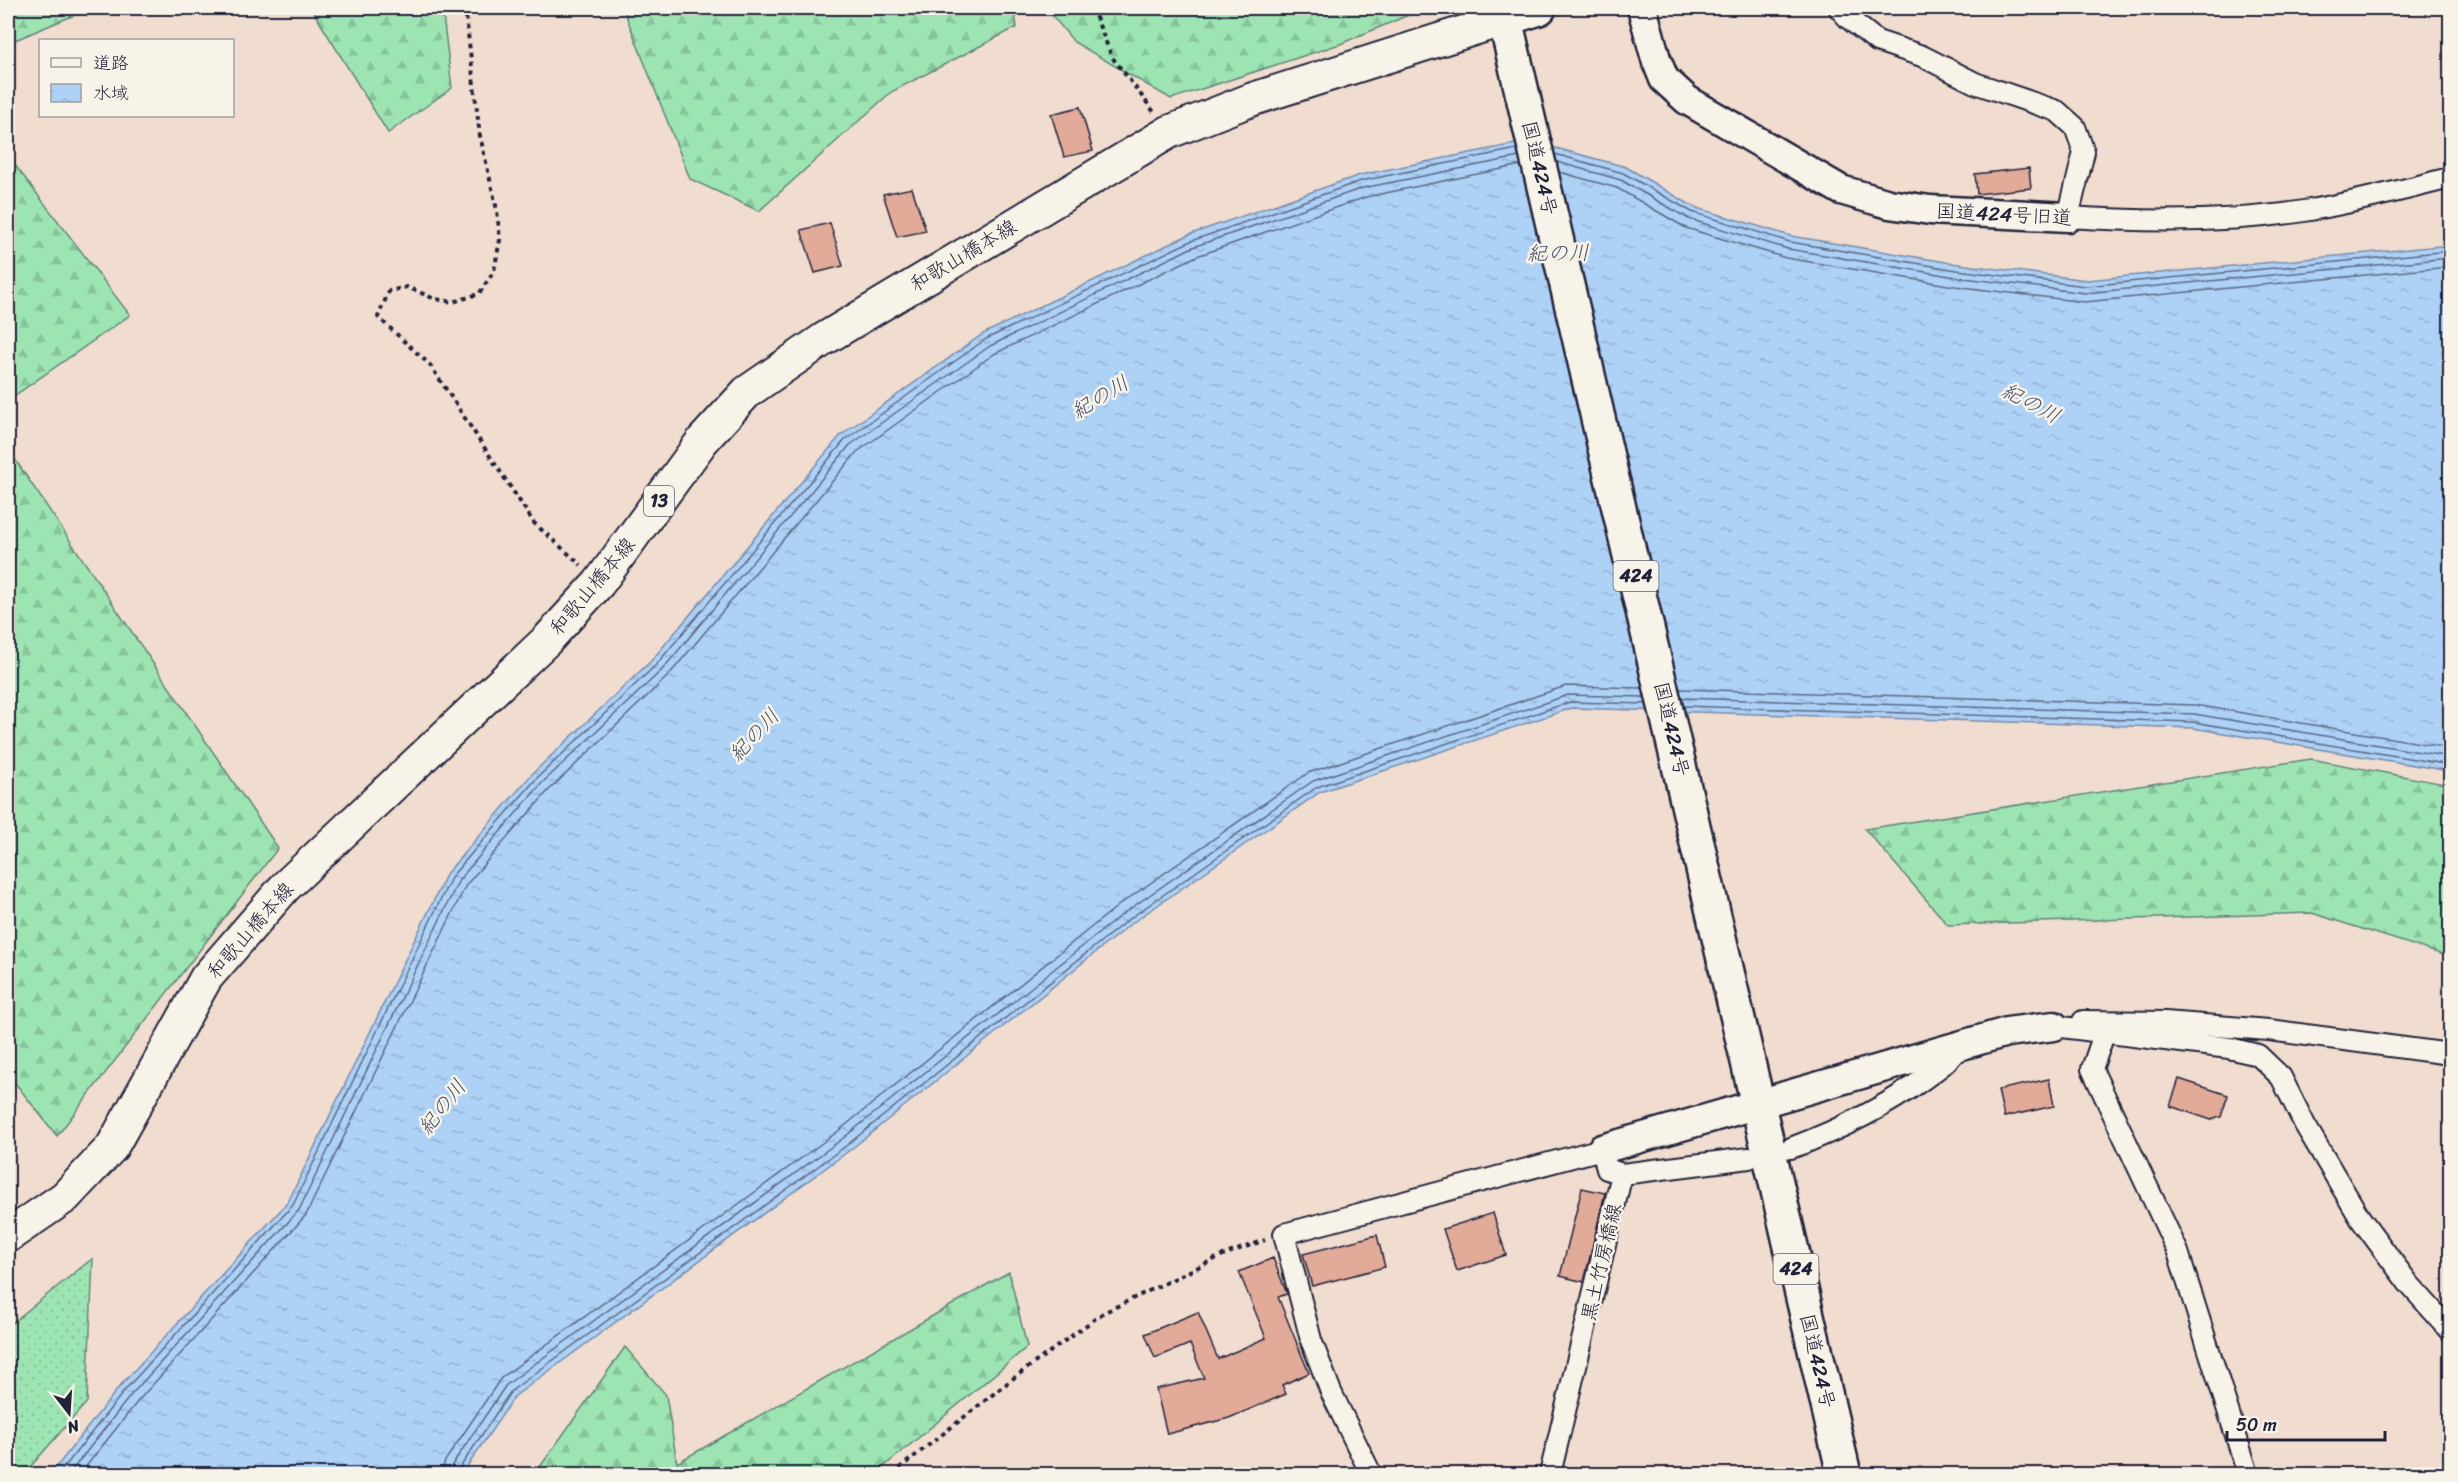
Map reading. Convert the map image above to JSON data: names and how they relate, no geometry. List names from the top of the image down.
{
  "streets": {
    "highway": ["国道424号", "424"],
    "main road": ["和歌山橋本線", "13"],
    "street": ["国道424号旧道", "黒土竹房橋線"]
  },
  "crossings": [
    ["国道424号", "和歌山橋本線"]
  ],
  "water": ["紀の川"],
  "legend": ["道路", "水域"],
  "scale_bar": "50 m",
  "north": "bottom"
}
